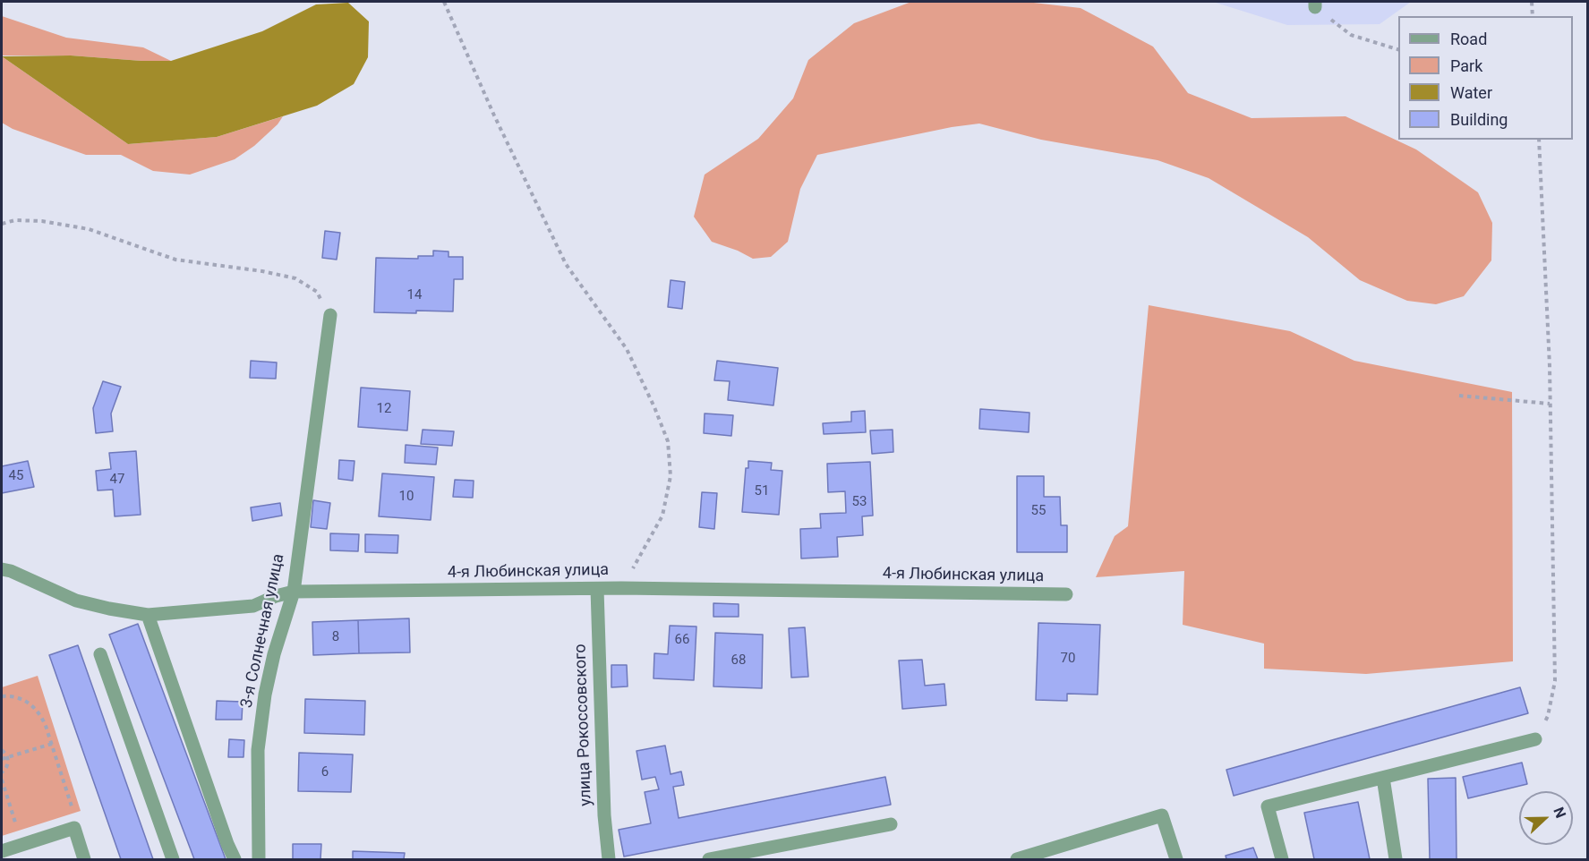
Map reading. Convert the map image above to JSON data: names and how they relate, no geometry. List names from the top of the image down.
{
  "streets": {
    "street": ["4-я Любинская улица", "3-я Солнечная улица", "улица Рокоссовского"]
  },
  "crossings": [
    ["4-я Любинская улица", "3-я Солнечная улица"],
    ["4-я Любинская улица", "улица Рокоссовского"]
  ],
  "house_numbers": [
    "14",
    "12",
    "45",
    "47",
    "51",
    "10",
    "53",
    "55",
    "8",
    "66",
    "70",
    "68",
    "6"
  ],
  "legend": [
    "Road",
    "Park",
    "Water",
    "Building"
  ],
  "north": "right"
}
